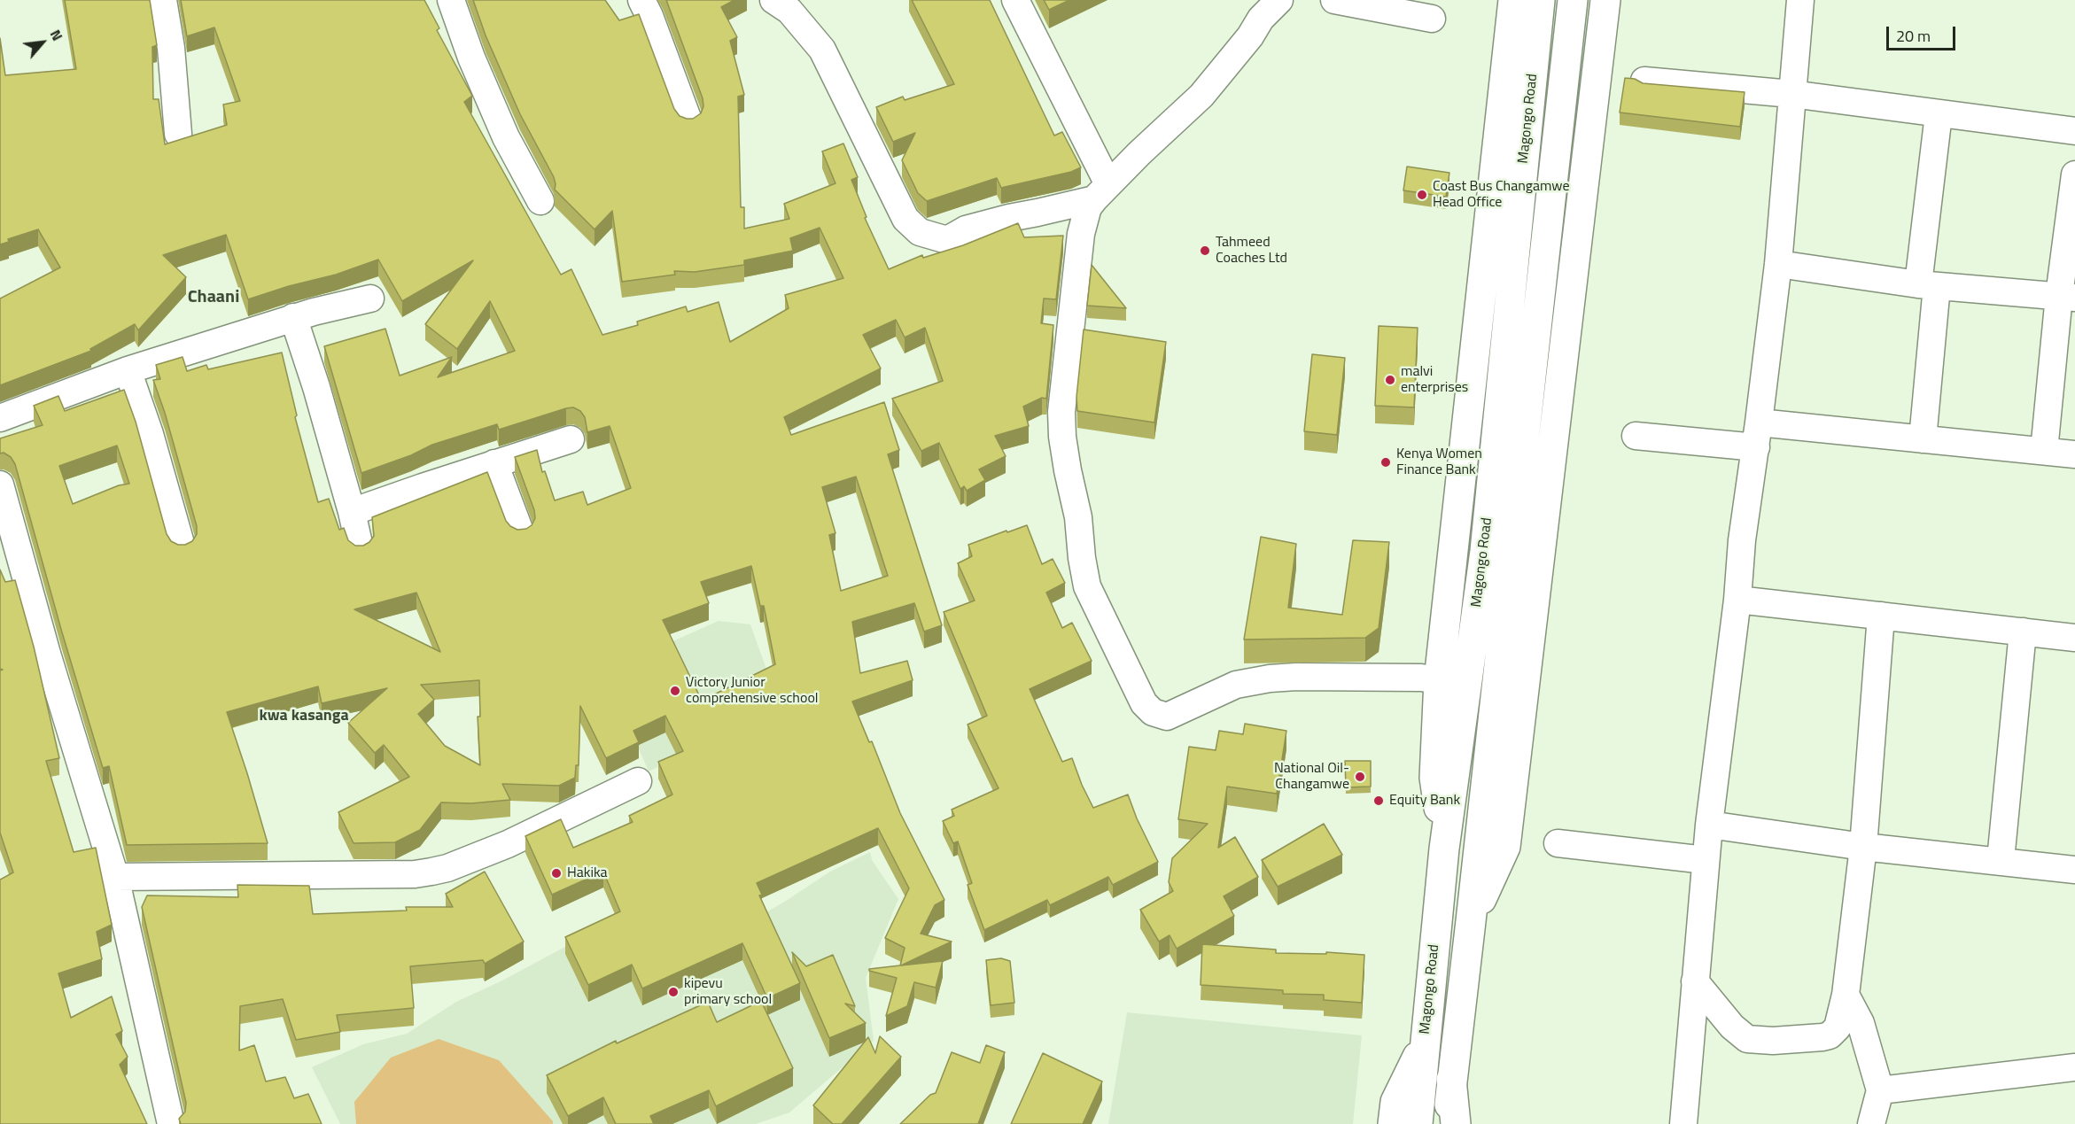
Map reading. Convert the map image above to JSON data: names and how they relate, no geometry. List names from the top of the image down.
{
  "streets": {
    "main road": ["Magongo Road"]
  },
  "districts": ["Chaani", "kwa kasanga"],
  "places": [
    "Coast Bus Changamwe Head Office",
    "Tahmeed Coaches Ltd",
    "malvi enterprises",
    "Kenya Women Finance Bank",
    "Victory Junior comprehensive school",
    "National Oil- Changamwe",
    "Equity Bank",
    "Hakika",
    "kipevu primary school"
  ],
  "scale_bar": "20 m",
  "north": "top right"
}
